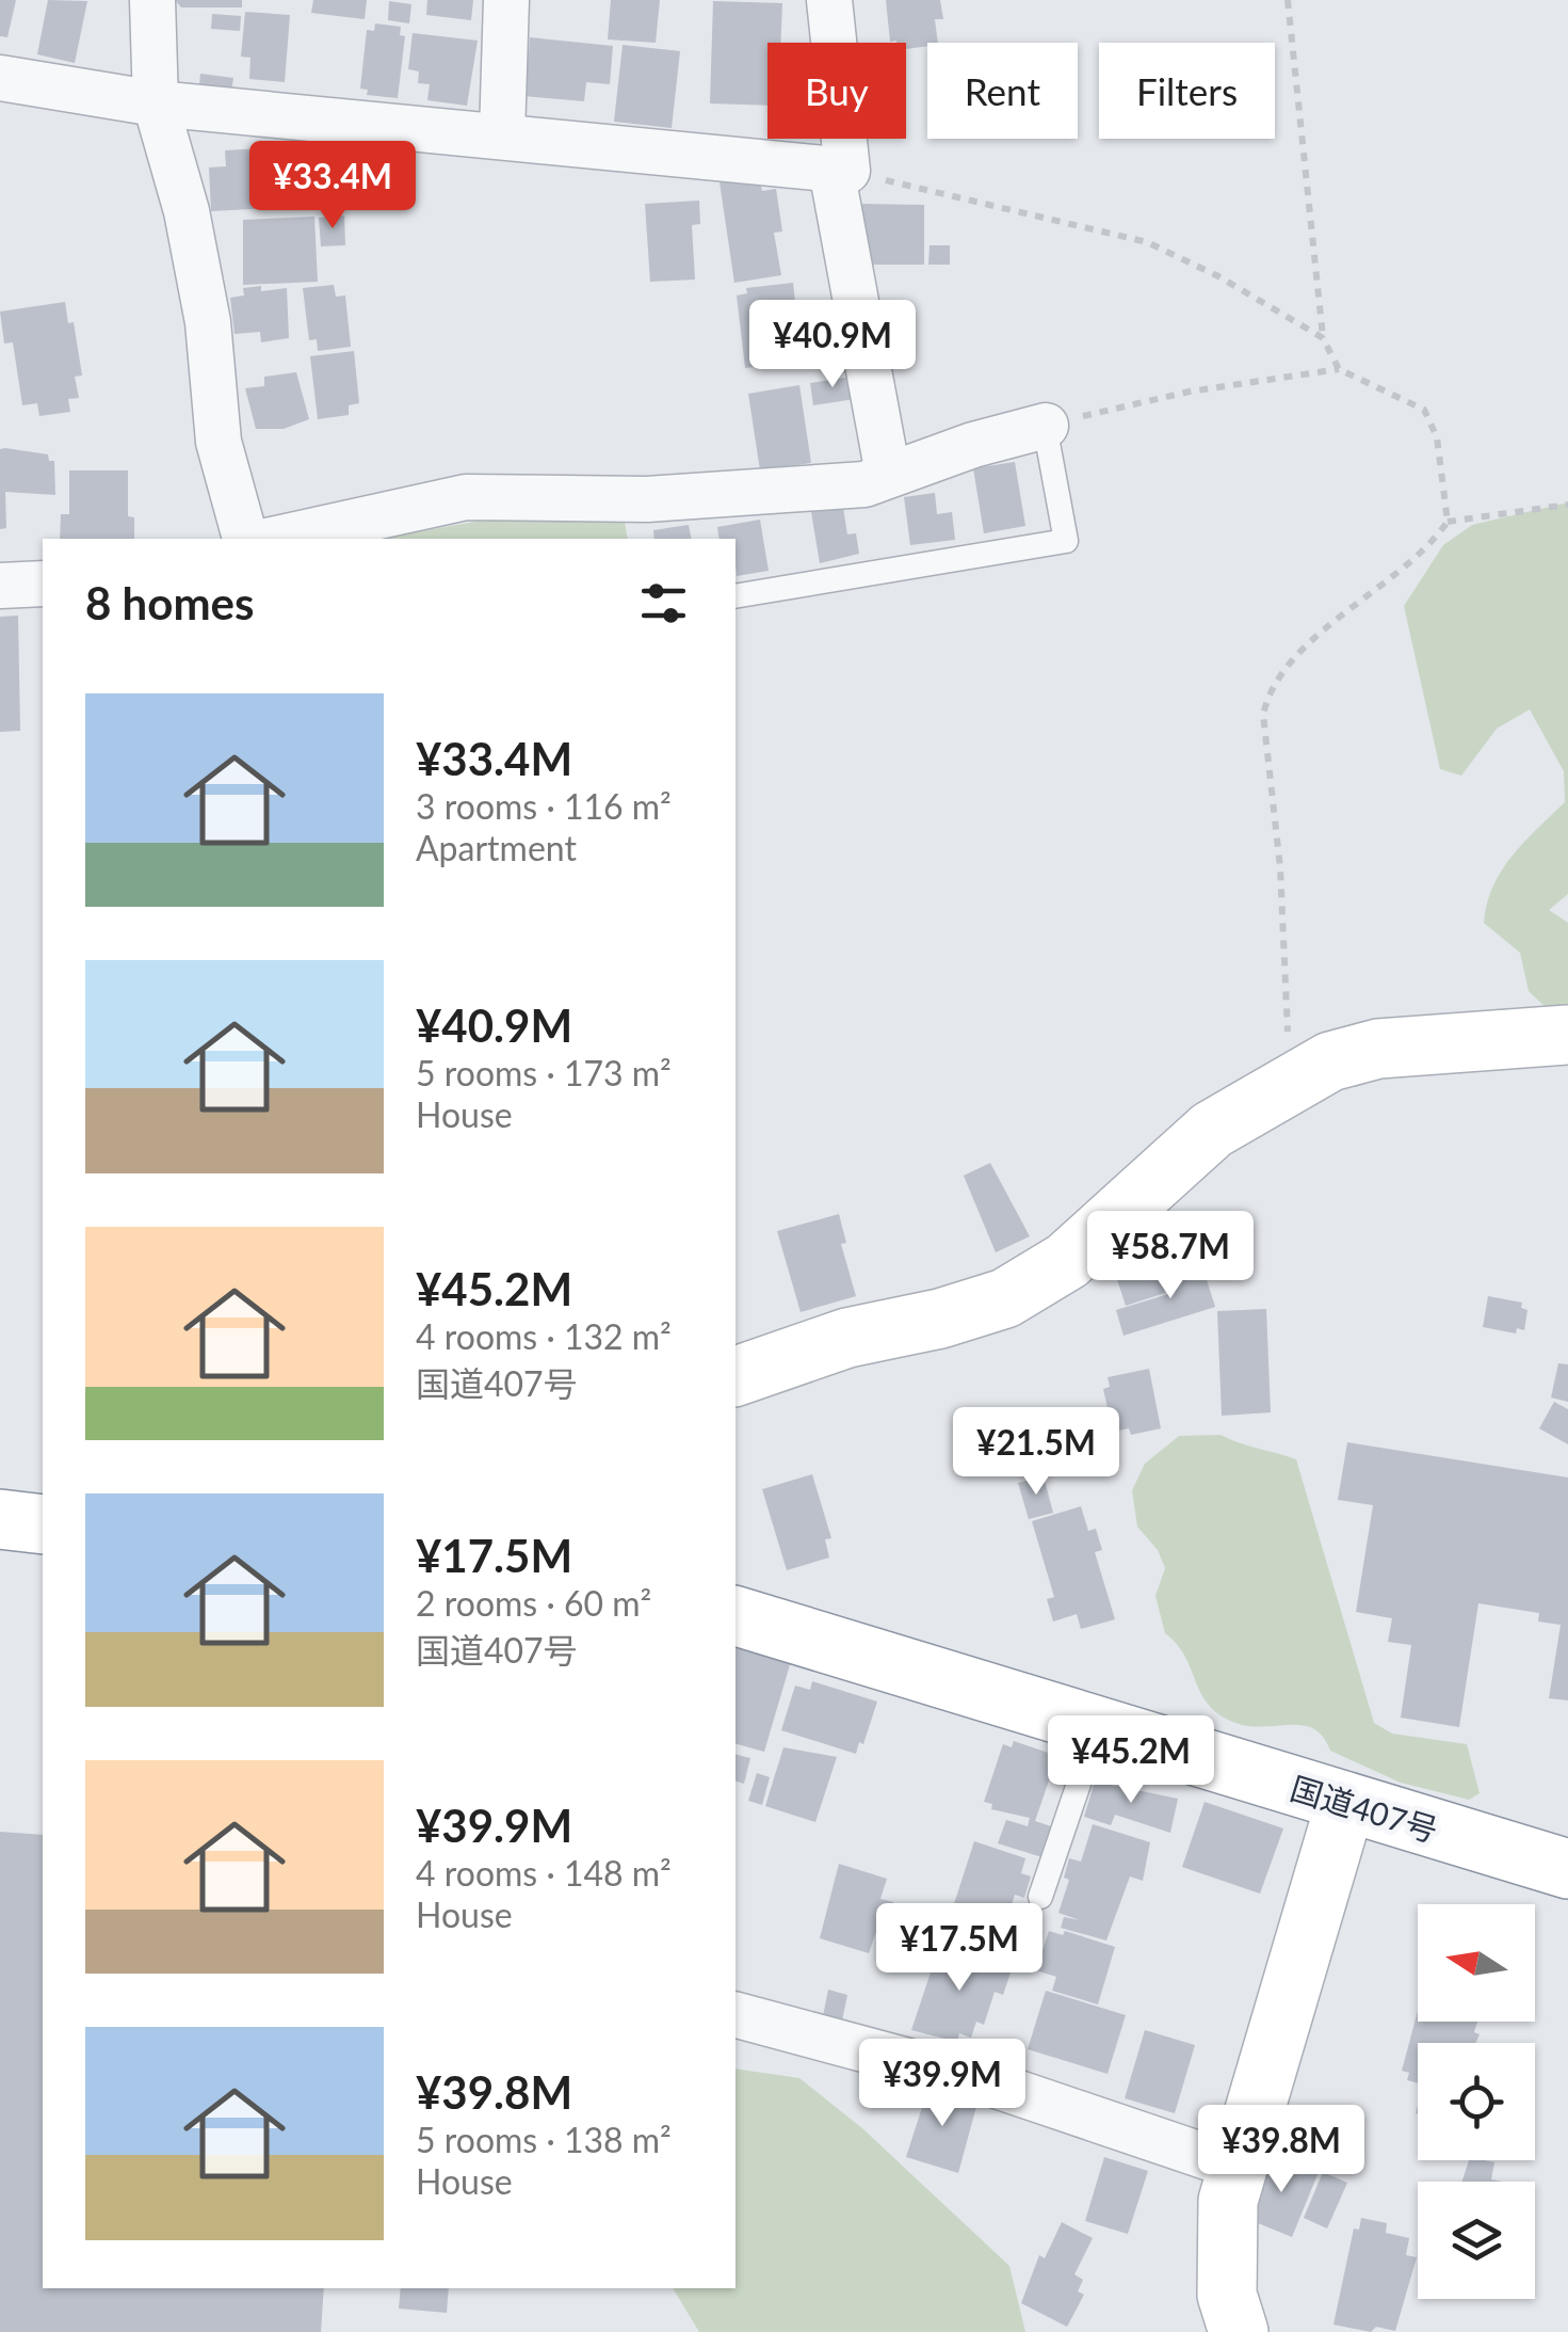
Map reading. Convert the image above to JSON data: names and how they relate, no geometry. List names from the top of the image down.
{
  "streets": {
    "main road": ["国道407号"]
  },
  "north": "left",
  "page": {
    "chip": ["Buy", "Rent", "Filters"],
    "price": [
      "¥33.4M",
      "¥40.9M",
      "¥58.7M",
      "¥21.5M",
      "¥45.2M",
      "¥17.5M",
      "¥39.9M",
      "¥39.8M"
    ],
    "heading": "8 homes",
    "list": [
      {
        "name": "¥33.4M",
        "note": "3 rooms · 116 m² · Apartment"
      },
      {
        "name": "¥40.9M",
        "note": "5 rooms · 173 m² · House"
      },
      {
        "name": "¥45.2M",
        "note": "4 rooms · 132 m² · 国道407号"
      },
      {
        "name": "¥17.5M",
        "note": "2 rooms · 60 m² · 国道407号"
      },
      {
        "name": "¥39.9M",
        "note": "4 rooms · 148 m² · House"
      },
      {
        "name": "¥39.8M",
        "note": "5 rooms · 138 m² · House"
      }
    ]
  }
}
